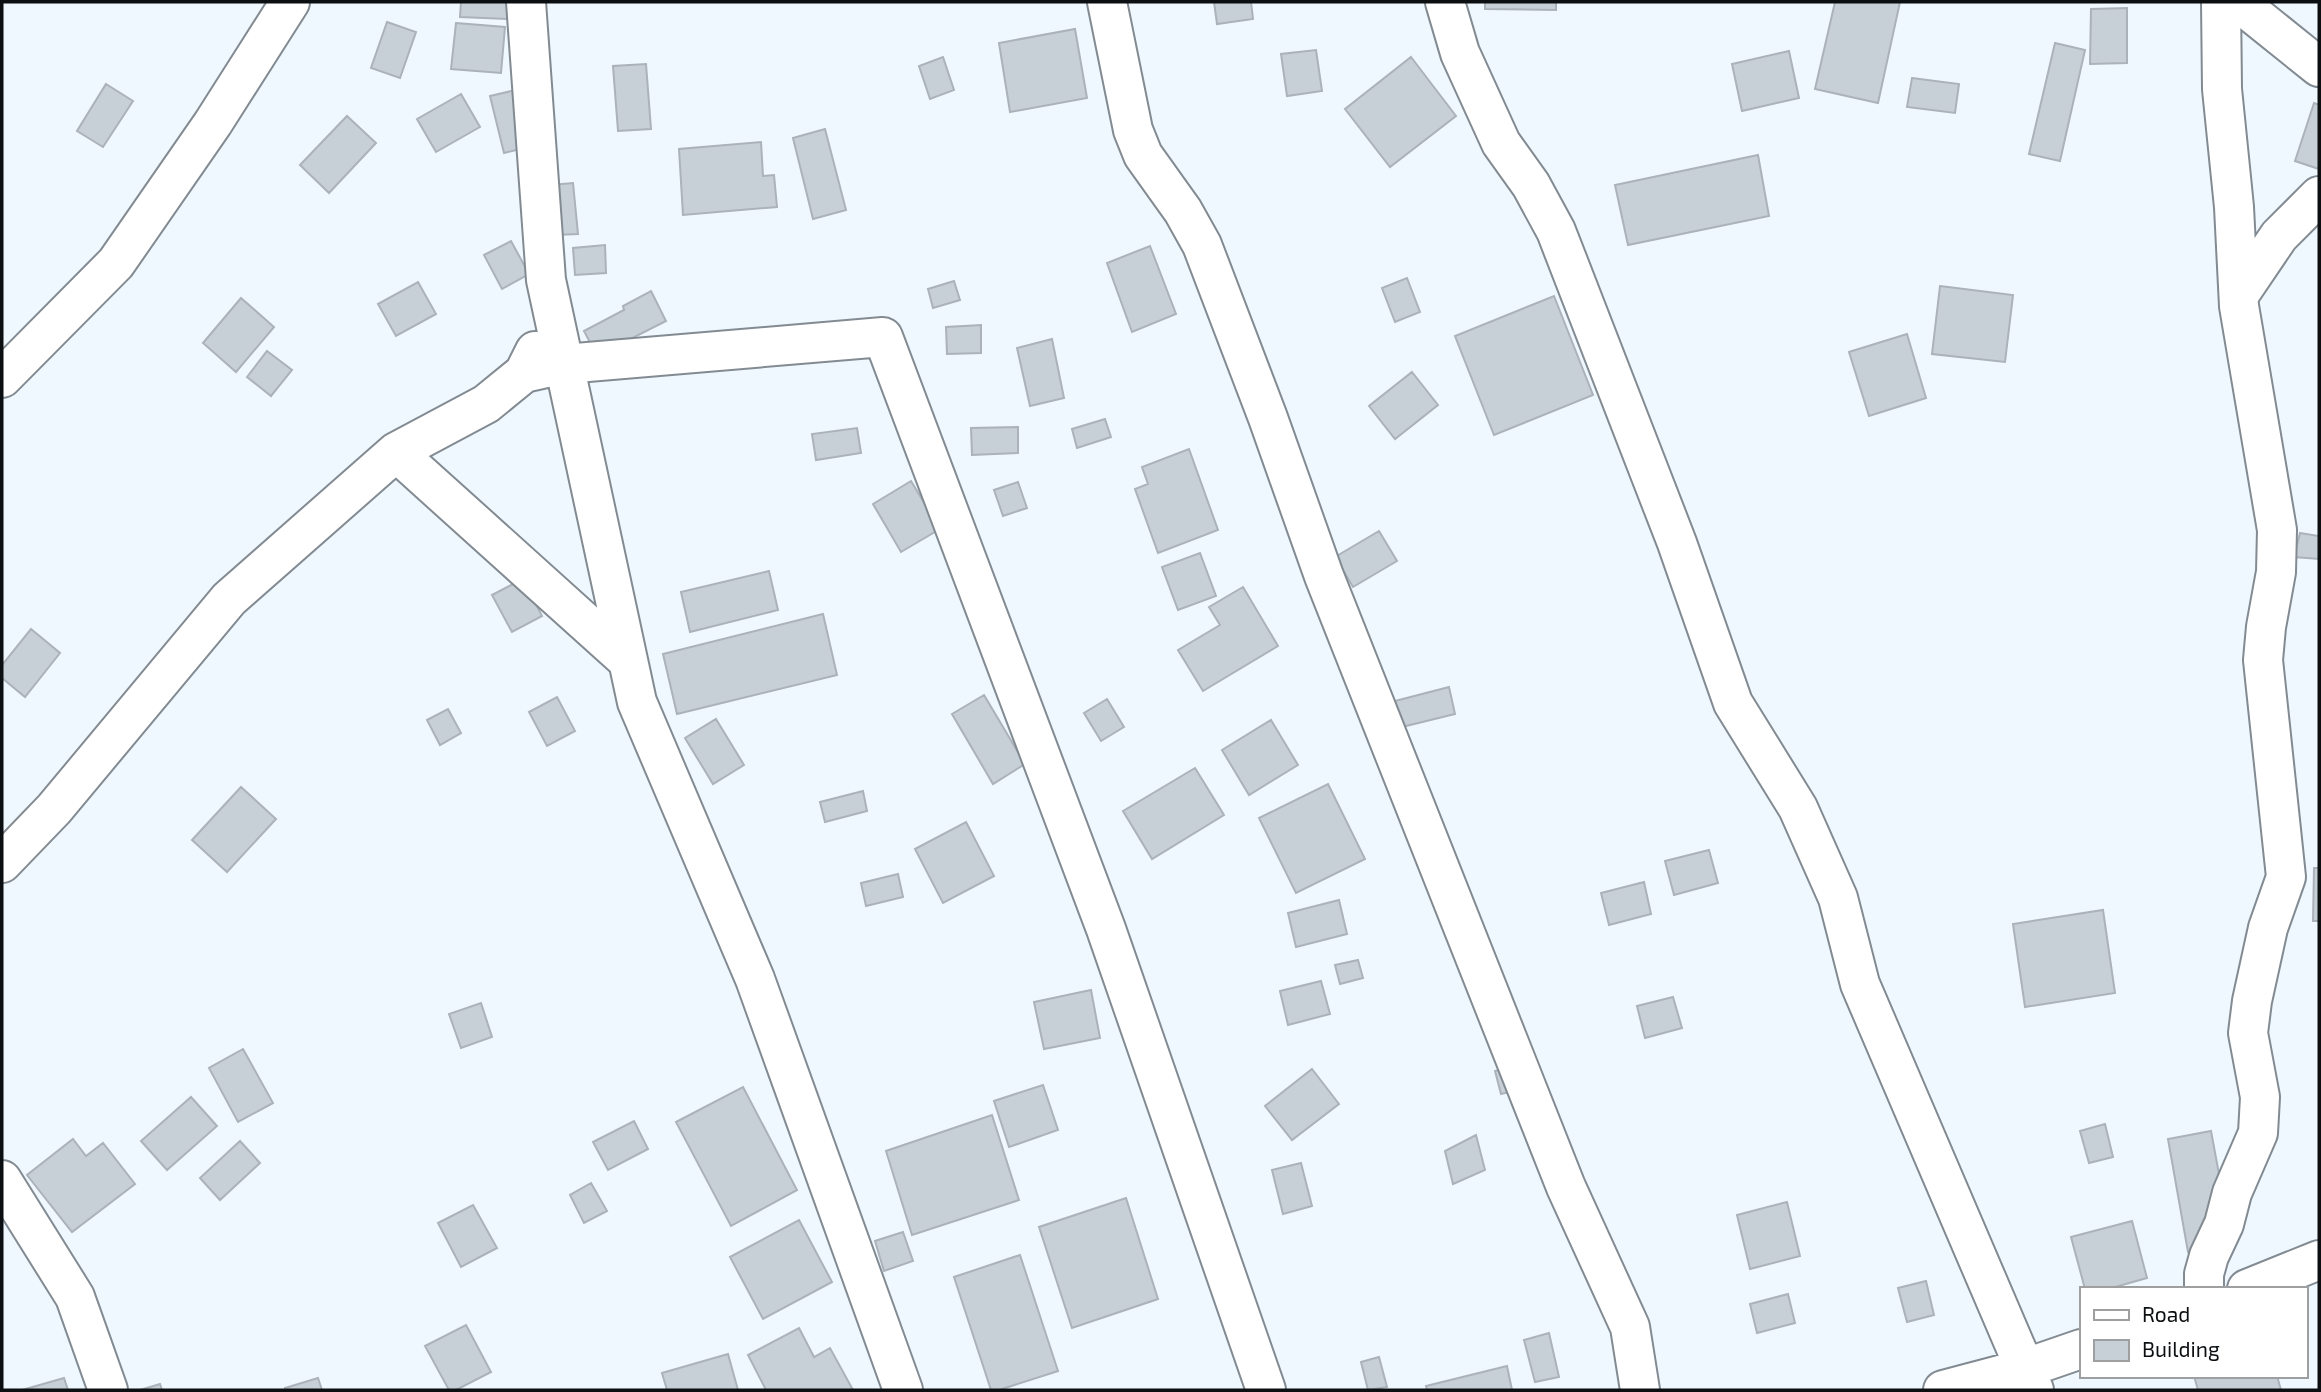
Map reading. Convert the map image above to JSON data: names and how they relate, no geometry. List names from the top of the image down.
{
  "legend": ["Road", "Building"]
}
